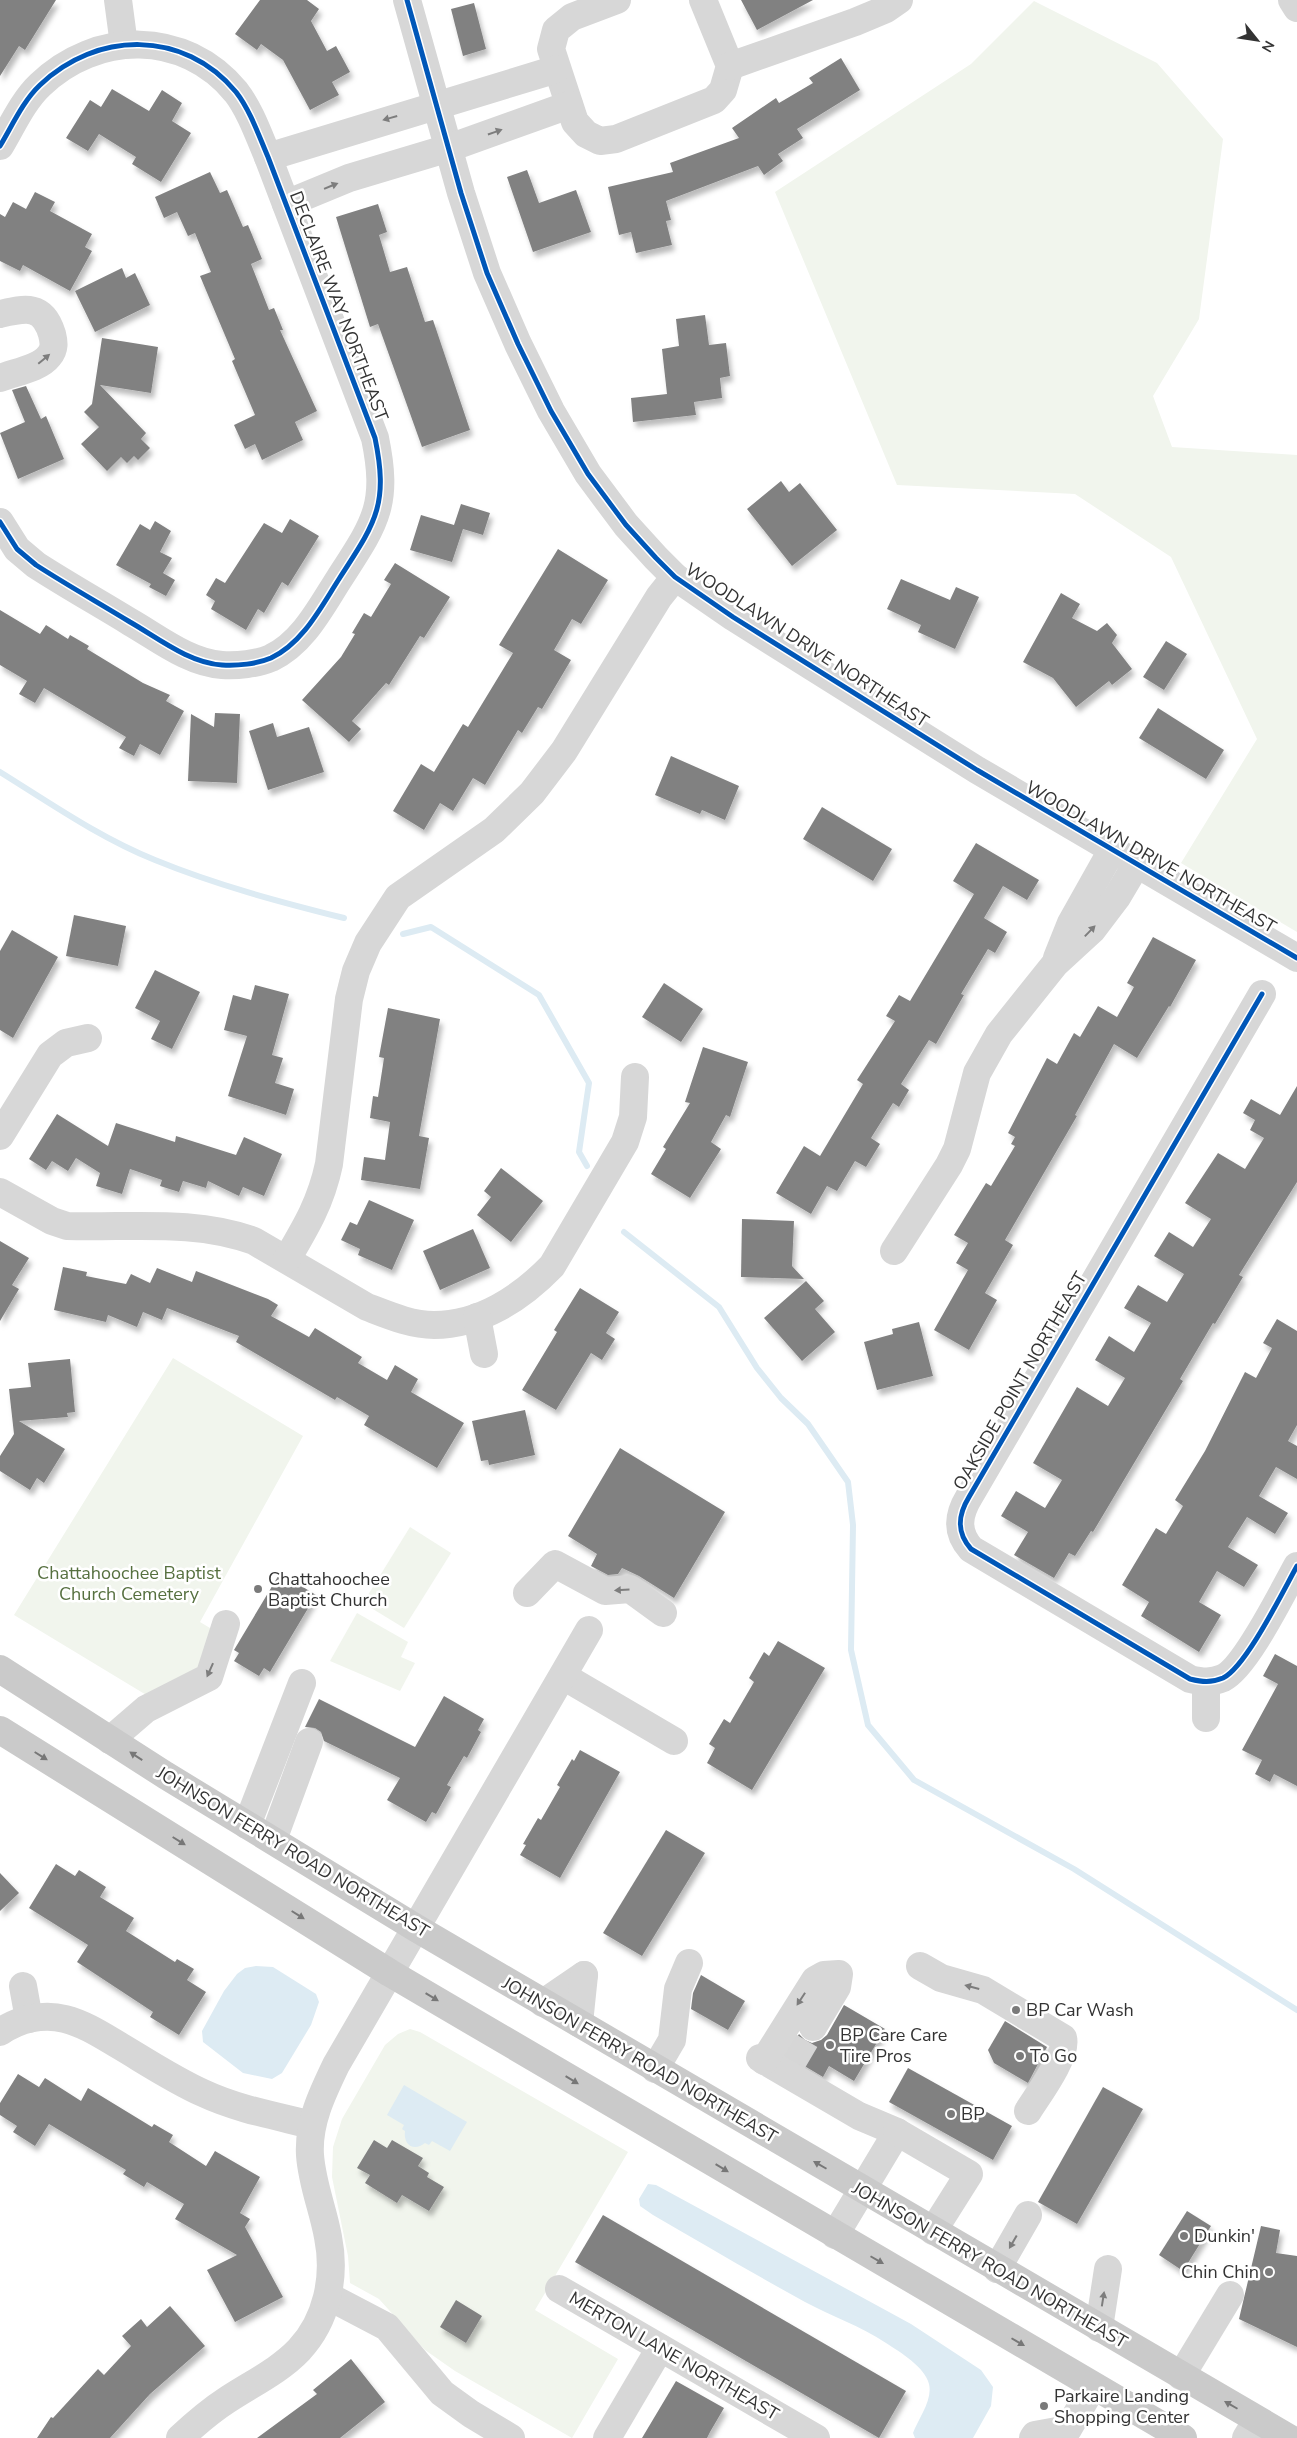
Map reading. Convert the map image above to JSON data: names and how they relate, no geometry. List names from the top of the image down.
{
  "streets": {
    "main road": ["JOHNSON FERRY ROAD NORTHEAST"],
    "street": [
      "DECLAIRE WAY NORTHEAST",
      "WOODLAWN DRIVE NORTHEAST",
      "OAKSIDE POINT NORTHEAST",
      "MERTON LANE NORTHEAST"
    ]
  },
  "parks": ["Chattahoochee Baptist Church Cemetery"],
  "places": [
    "Chattahoochee Baptist Church",
    "BP Car Wash",
    "BP Care Care Tire Pros",
    "To Go",
    "BP",
    "Dunkin'",
    "Chin Chin",
    "Parkaire Landing Shopping Center"
  ],
  "north": "bottom right"
}
